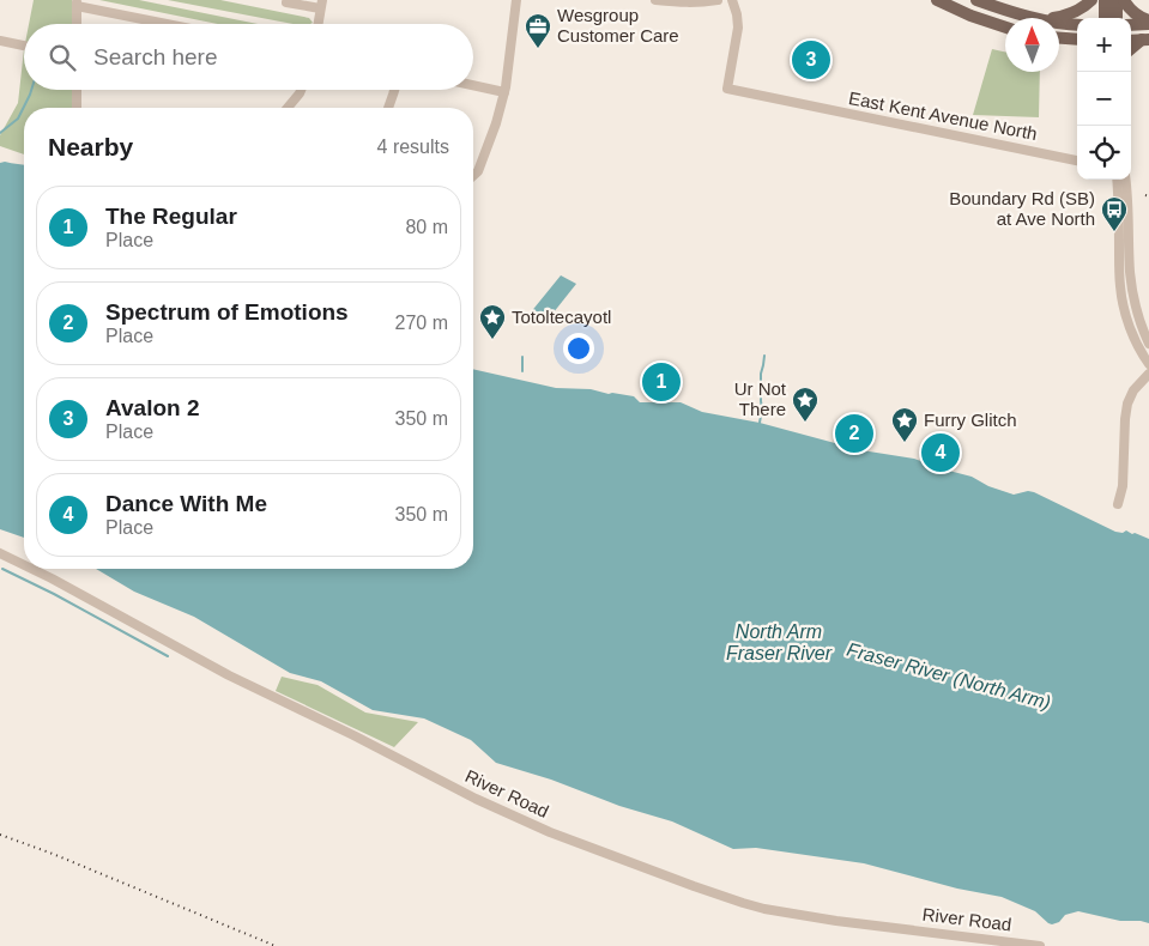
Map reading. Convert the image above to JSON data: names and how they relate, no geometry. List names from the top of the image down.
{
  "streets": {
    "street": ["East Kent Avenue North", "River Road"]
  },
  "water": ["North Arm Fraser River", "Fraser River (North Arm)"],
  "places": {
    "office": ["Wesgroup Customer Care"],
    "bus stop": ["Boundary Rd (SB) at Ave North"],
    "place": ["Totoltecayotl", "Ur Not There", "Furry Glitch"]
  },
  "north": "top",
  "page": {
    "map_buttons": ["+", "−"],
    "search": "Search here",
    "pins": [
      "3",
      "1",
      "2",
      "4"
    ],
    "heading": ["Nearby", "4 results"],
    "list": [
      {
        "mark": "1",
        "name": "The Regular",
        "note": "Place",
        "value": "80 m"
      },
      {
        "mark": "2",
        "name": "Spectrum of Emotions",
        "note": "Place",
        "value": "270 m"
      },
      {
        "mark": "3",
        "name": "Avalon 2",
        "note": "Place",
        "value": "350 m"
      },
      {
        "mark": "4",
        "name": "Dance With Me",
        "note": "Place",
        "value": "350 m"
      }
    ]
  }
}
